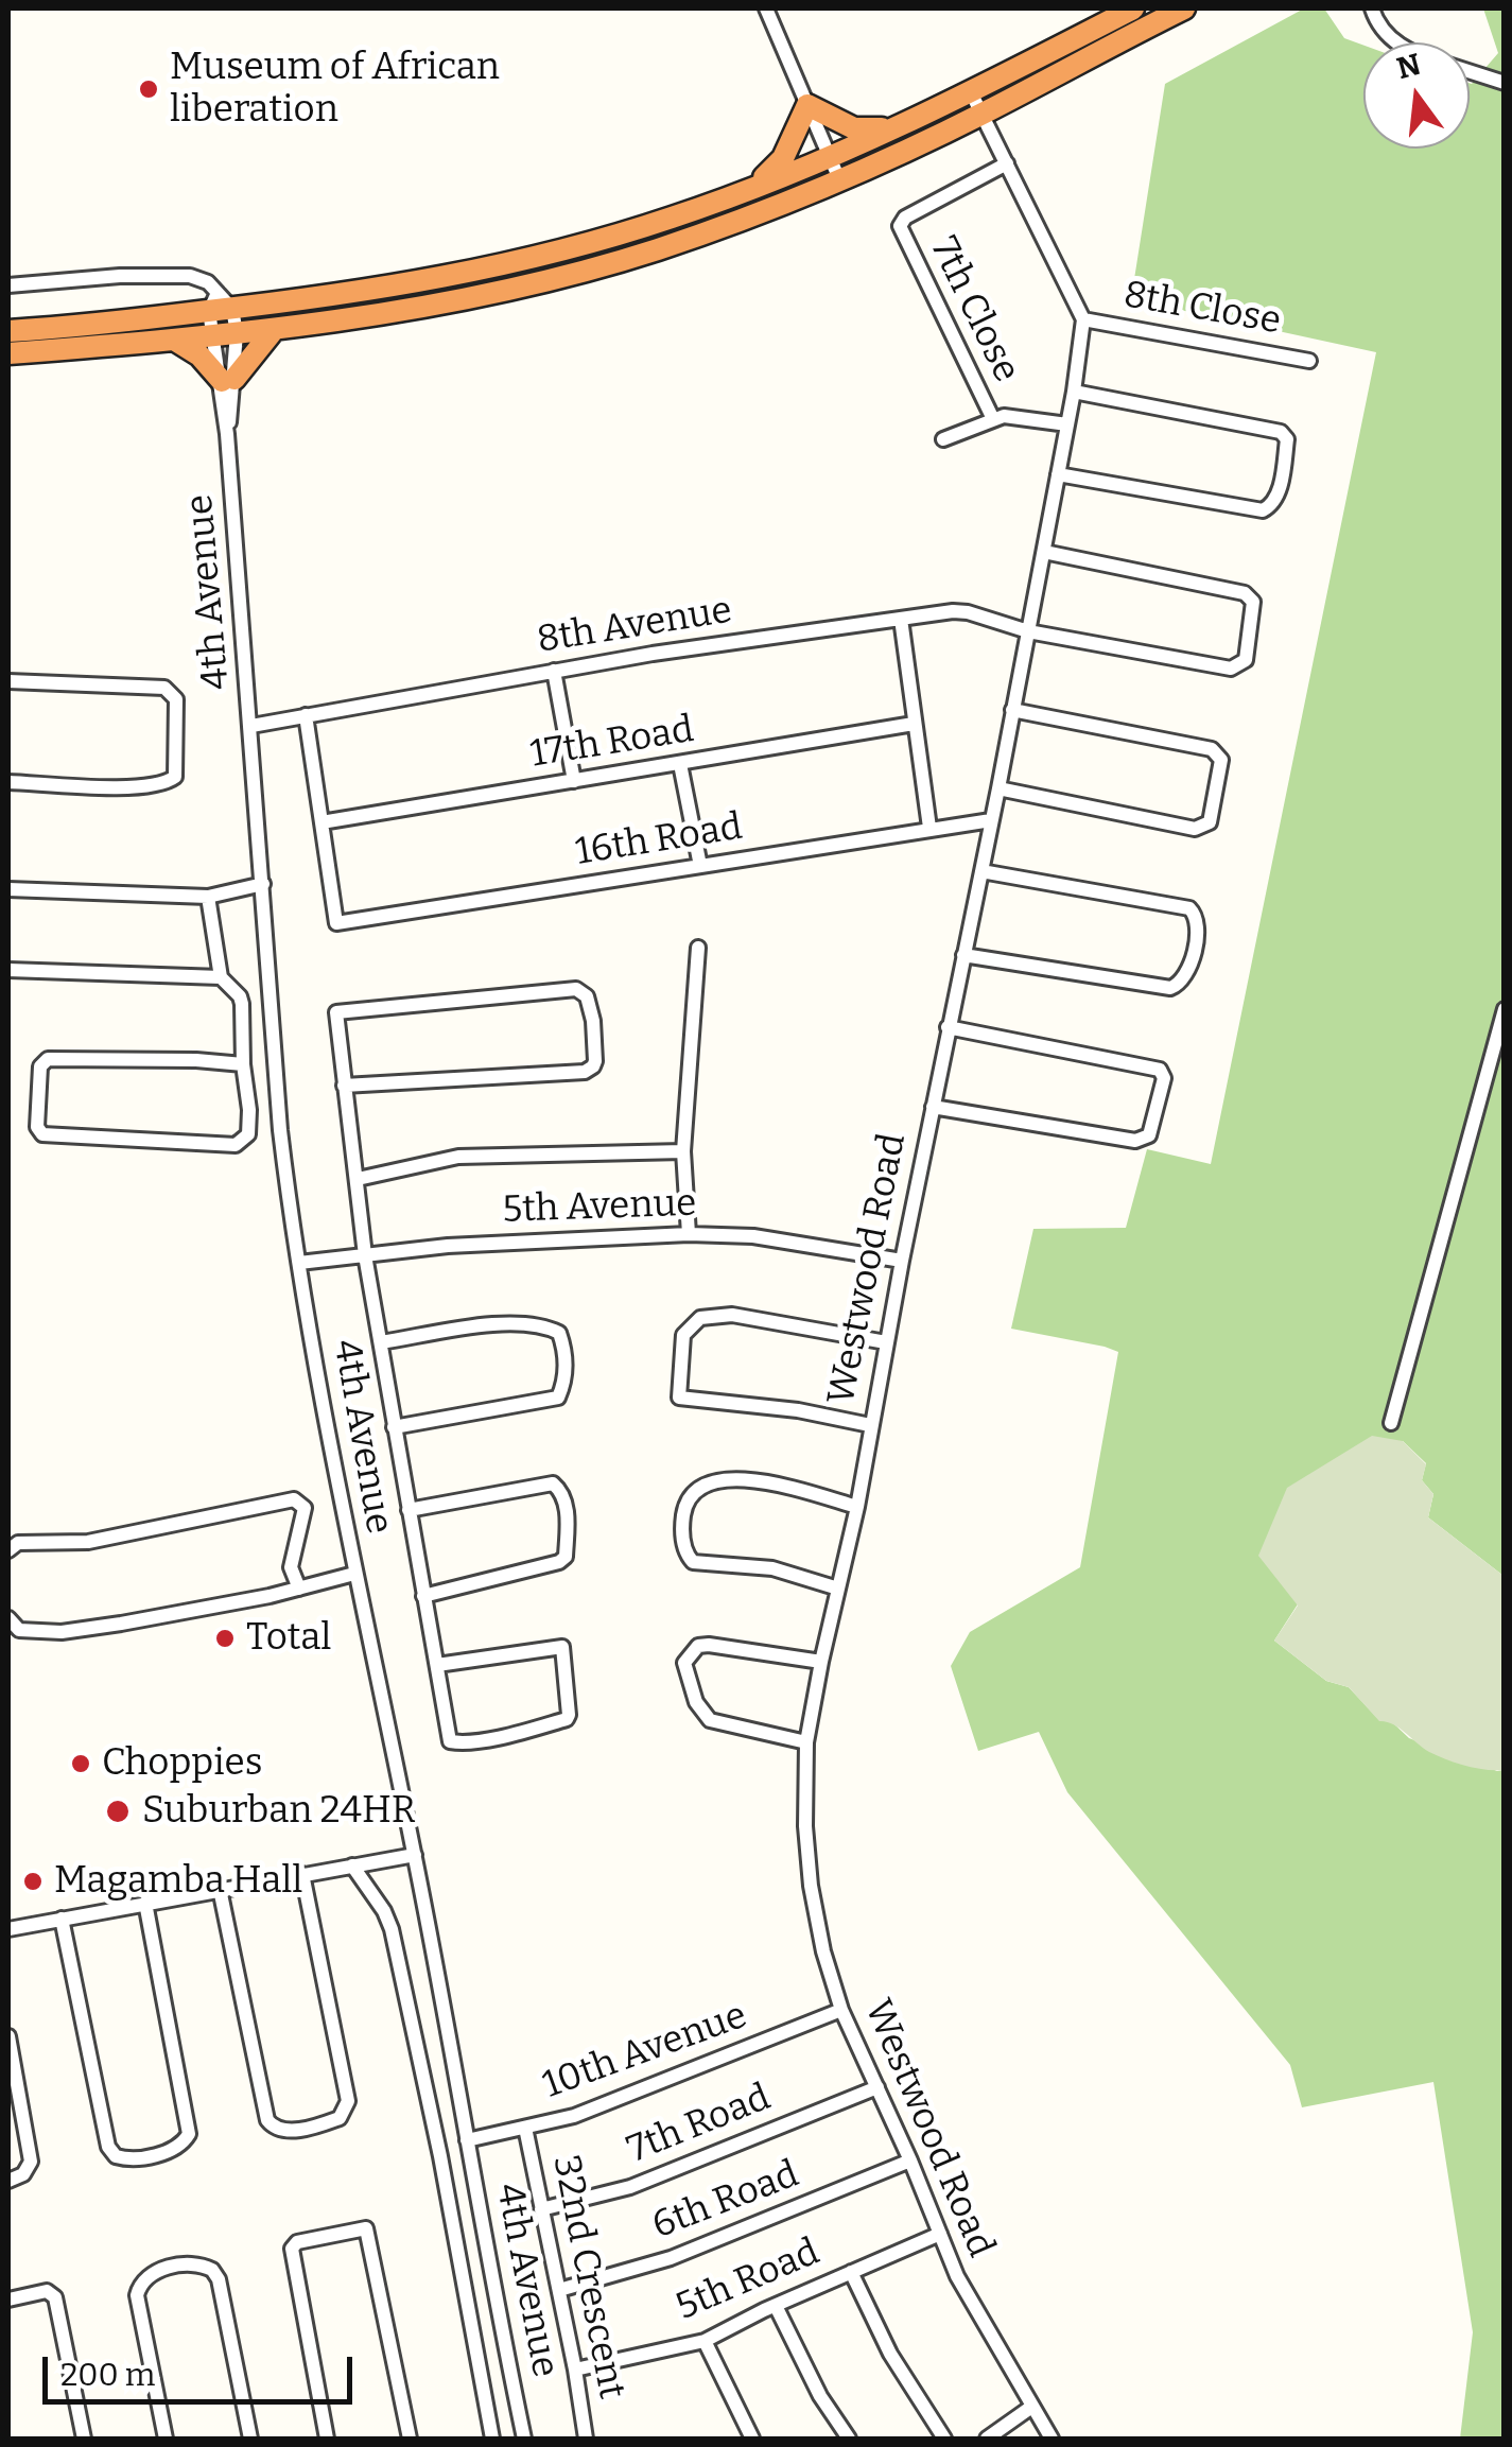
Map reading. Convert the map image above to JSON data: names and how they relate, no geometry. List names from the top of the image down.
{
  "streets": {
    "street": [
      "8th Close",
      "7th Close",
      "4th Avenue",
      "8th Avenue",
      "17th Road",
      "16th Road",
      "5th Avenue",
      "Westwood Road",
      "10th Avenue",
      "7th Road",
      "6th Road",
      "32nd Crescent",
      "5th Road"
    ]
  },
  "crossings": [
    ["8th Close", "Westwood Road"],
    ["4th Avenue", "8th Avenue"],
    ["4th Avenue", "5th Avenue"],
    ["4th Avenue", "10th Avenue"],
    ["8th Avenue", "Westwood Road"],
    ["17th Road", "16th Road"],
    ["16th Road", "Westwood Road"],
    ["5th Avenue", "Westwood Road"],
    ["Westwood Road", "10th Avenue"],
    ["Westwood Road", "7th Road"],
    ["Westwood Road", "6th Road"],
    ["Westwood Road", "5th Road"],
    ["10th Avenue", "32nd Crescent"],
    ["7th Road", "32nd Crescent"],
    ["6th Road", "32nd Crescent"],
    ["32nd Crescent", "5th Road"]
  ],
  "places": [
    "Museum of African liberation",
    "Total",
    "Choppies",
    "Suburban 24HR",
    "Magamba Hall"
  ],
  "scale_bar": "200 m",
  "north": "top"
}
